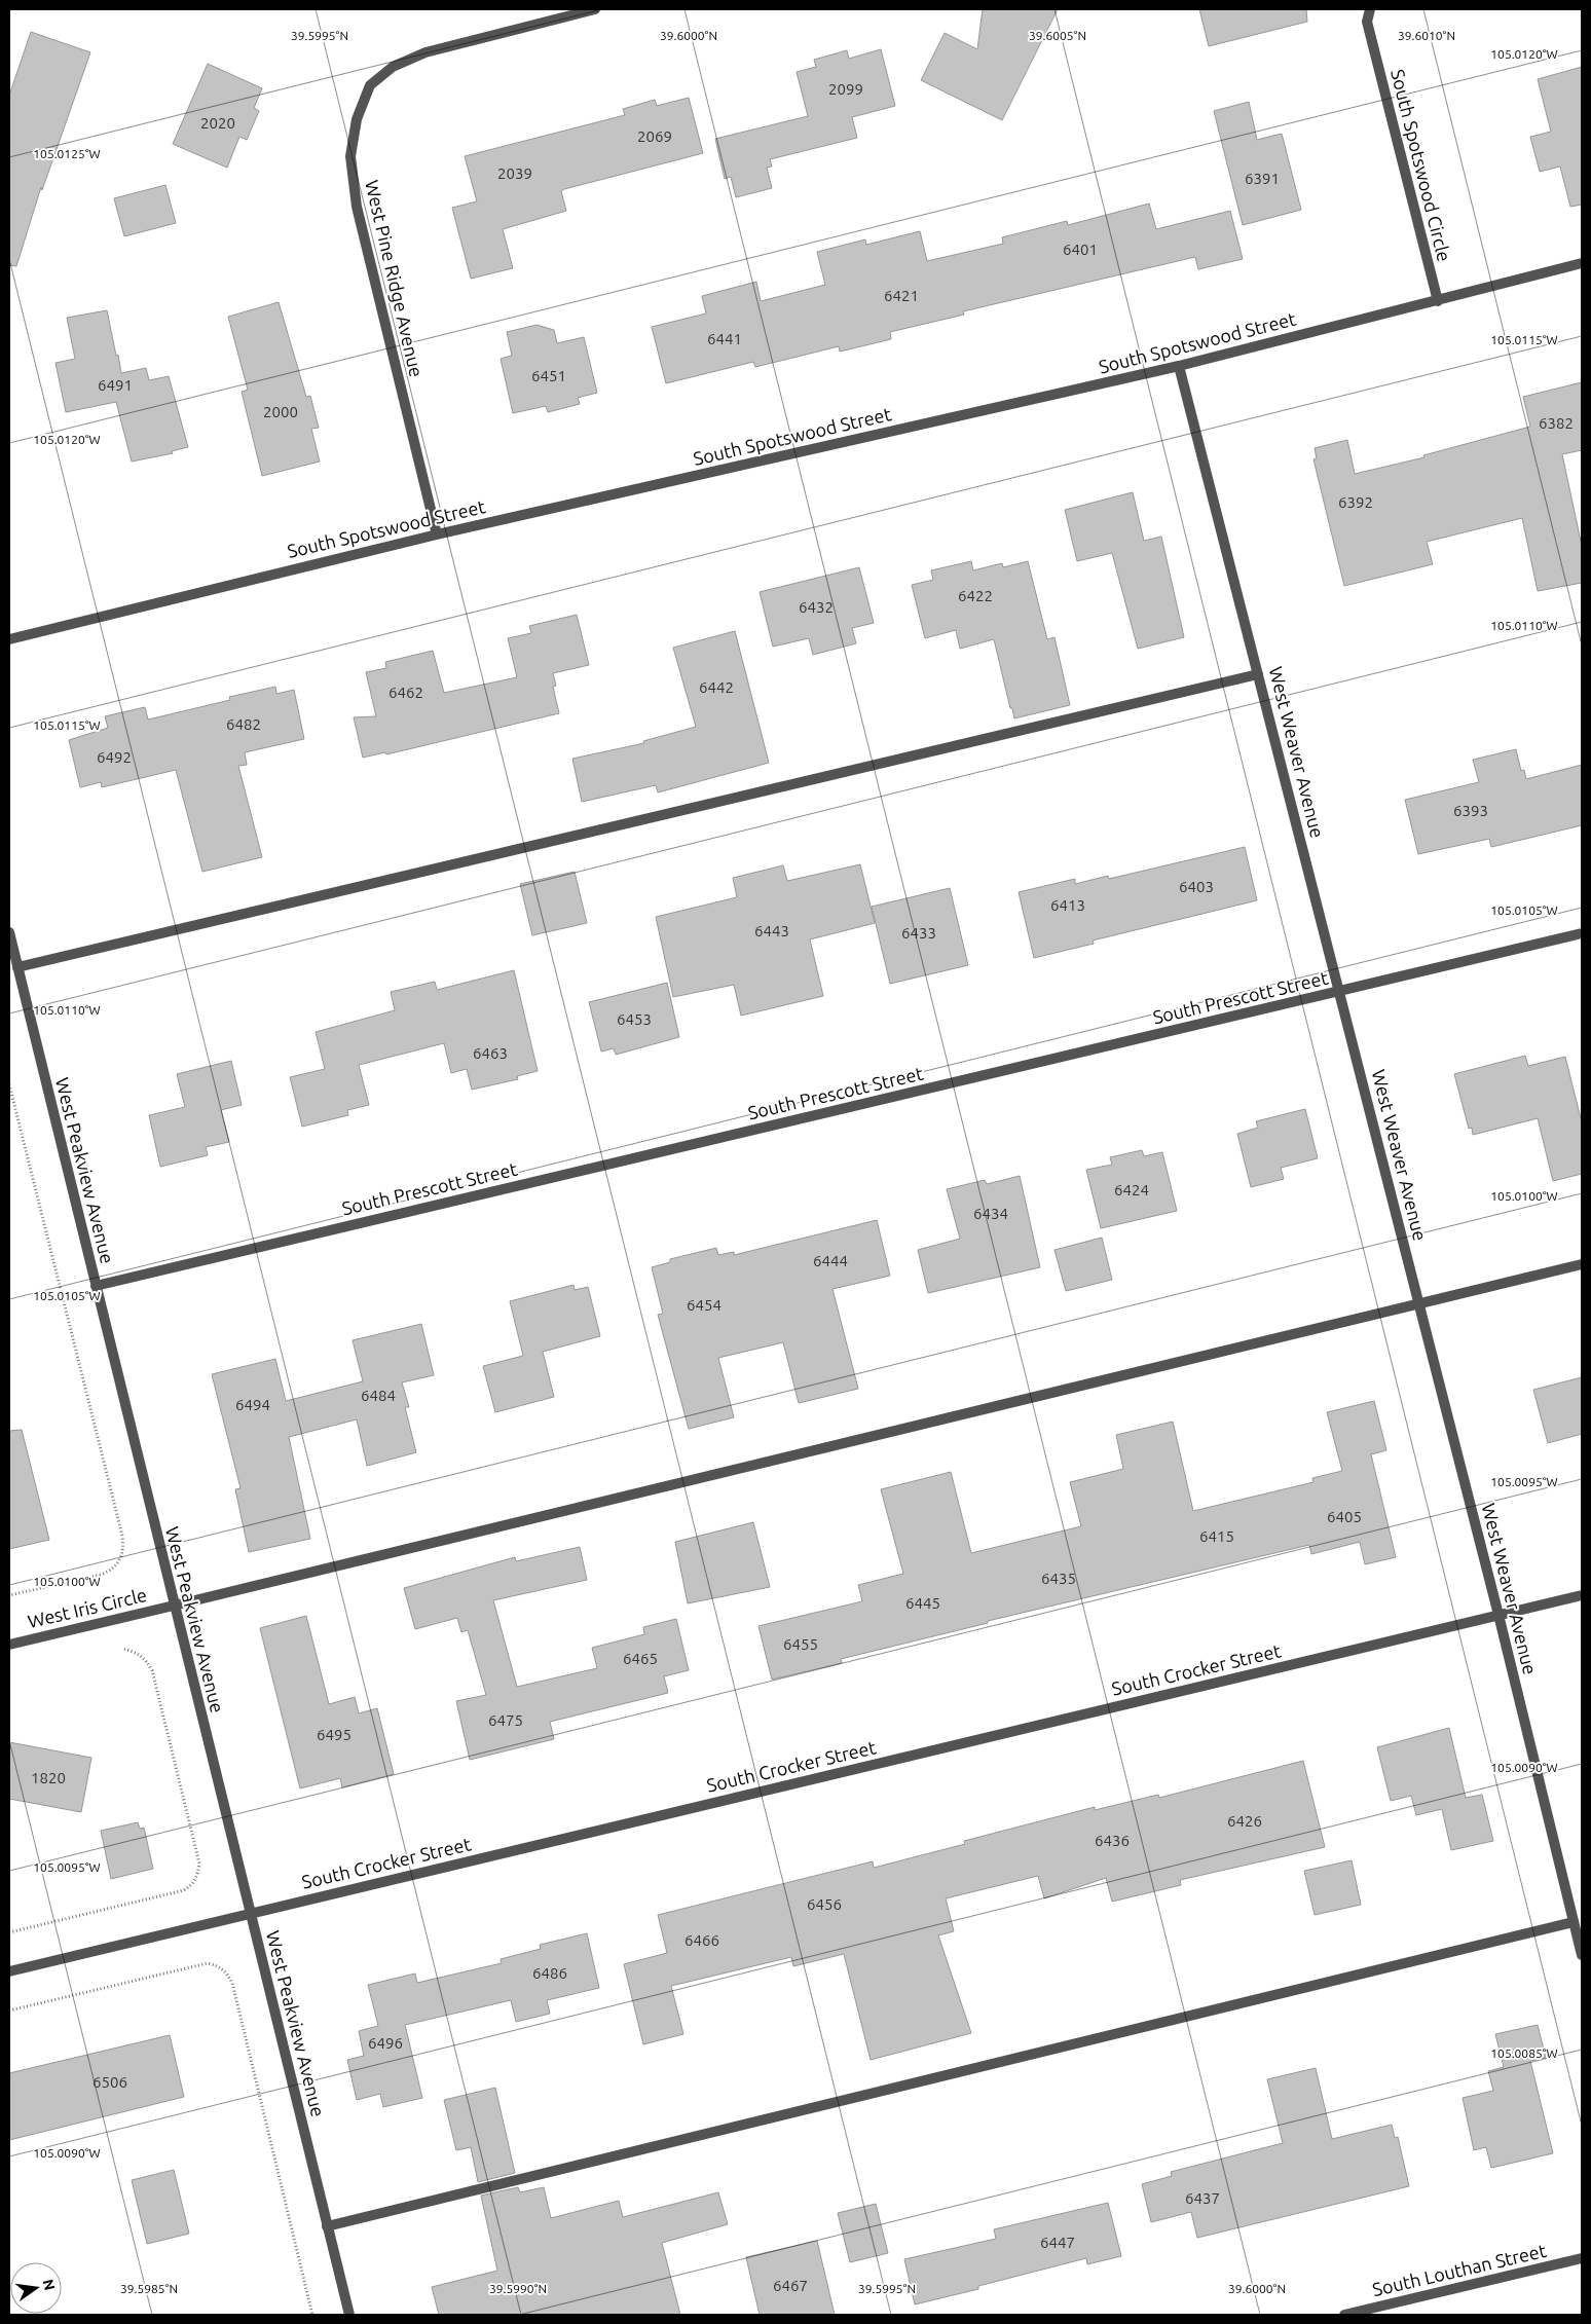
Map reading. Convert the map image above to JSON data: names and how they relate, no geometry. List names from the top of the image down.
{
  "streets": {
    "street": [
      "South Spotswood Circle",
      "West Pine Ridge Avenue",
      "South Spotswood Street",
      "West Weaver Avenue",
      "South Prescott Street",
      "West Peakview Avenue",
      "West Iris Circle",
      "South Crocker Street",
      "South Louthan Street"
    ]
  },
  "crossings": [
    ["South Spotswood Circle", "South Spotswood Street"],
    ["West Pine Ridge Avenue", "South Spotswood Street"],
    ["South Spotswood Street", "West Weaver Avenue"],
    ["West Weaver Avenue", "South Prescott Street"],
    ["West Weaver Avenue", "West Iris Circle"],
    ["West Weaver Avenue", "South Crocker Street"],
    ["South Prescott Street", "West Peakview Avenue"],
    ["West Peakview Avenue", "West Iris Circle"],
    ["West Peakview Avenue", "South Crocker Street"]
  ],
  "house_numbers": [
    "2099",
    "2020",
    "2069",
    "2039",
    "6391",
    "6401",
    "6421",
    "6441",
    "6451",
    "6491",
    "2000",
    "6382",
    "6392",
    "6422",
    "6432",
    "6442",
    "6462",
    "6482",
    "6492",
    "6393",
    "6403",
    "6413",
    "6443",
    "6433",
    "6453",
    "6463",
    "6424",
    "6434",
    "6444",
    "6454",
    "6484",
    "6494",
    "6405",
    "6415",
    "6435",
    "6445",
    "6455",
    "6465",
    "6475",
    "6495",
    "1820",
    "6426",
    "6436",
    "6456",
    "6466",
    "6486",
    "6496",
    "6506",
    "6437",
    "6447",
    "6467"
  ],
  "north": "right",
  "coordinates": [
    "39.6005°N",
    "39.5995°N",
    "39.6000°N",
    "39.6010°N",
    "105.0120°W",
    "105.0125°W",
    "105.0115°W",
    "105.0110°W",
    "105.0105°W",
    "105.0100°W",
    "105.0095°W",
    "105.0090°W",
    "105.0085°W",
    "39.5985°N",
    "39.5990°N"
  ]
}
